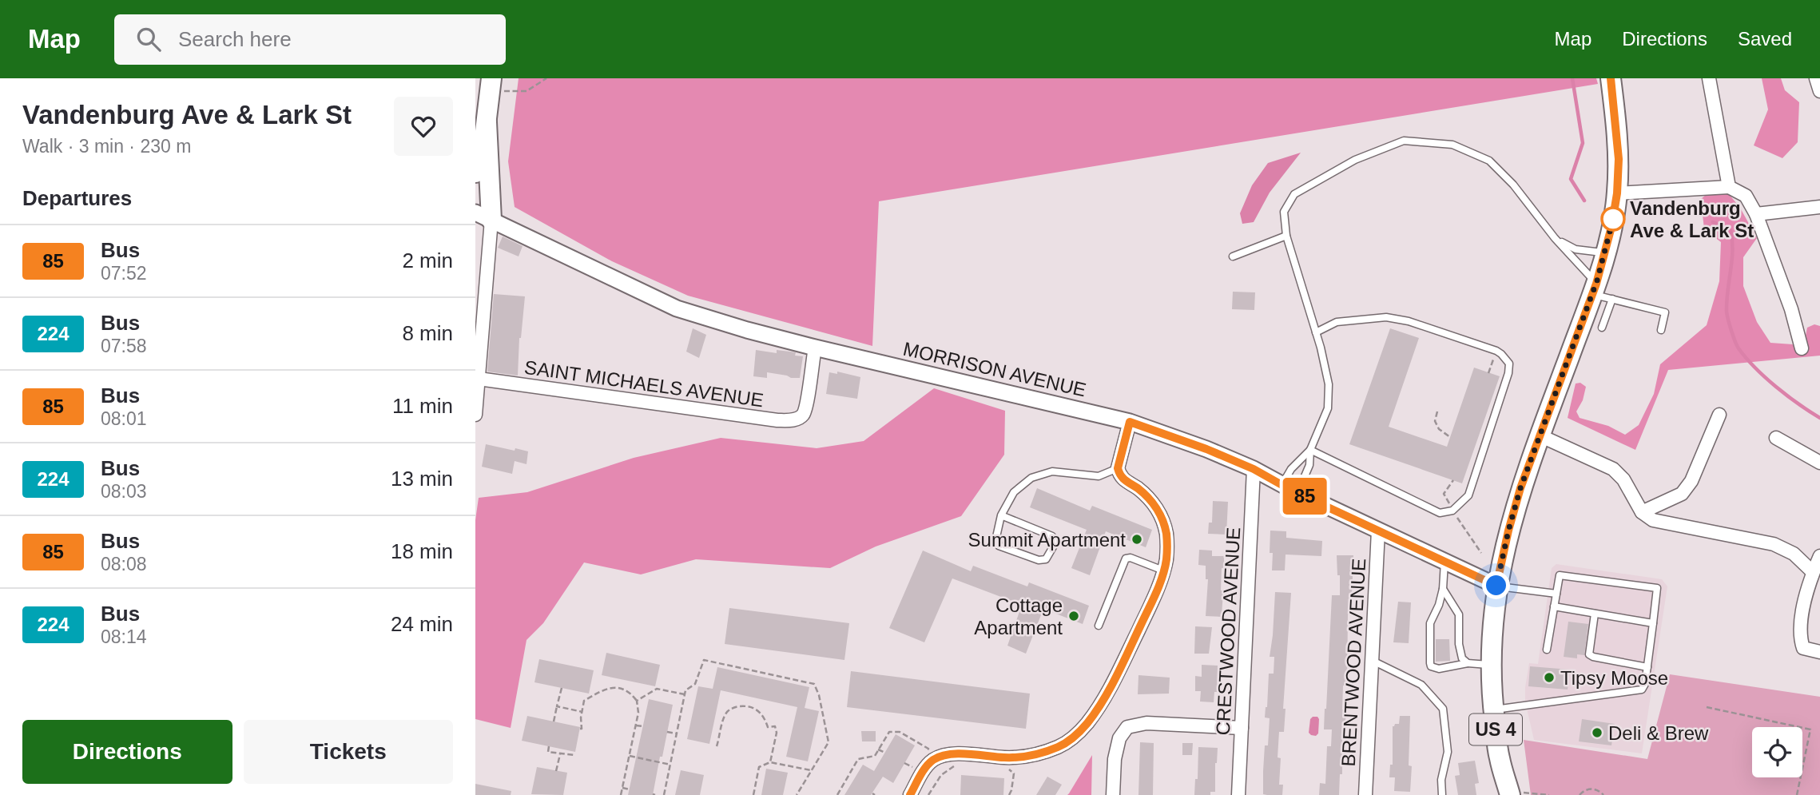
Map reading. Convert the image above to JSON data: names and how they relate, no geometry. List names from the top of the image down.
{
  "streets": {
    "main road": ["US 4"],
    "street": [
      "MORRISON AVENUE",
      "SAINT MICHAELS AVENUE",
      "CRESTWOOD AVENUE",
      "BRENTWOOD AVENUE"
    ]
  },
  "crossings": [
    ["MORRISON AVENUE", "SAINT MICHAELS AVENUE"],
    ["MORRISON AVENUE", "CRESTWOOD AVENUE"],
    ["MORRISON AVENUE", "BRENTWOOD AVENUE"],
    ["MORRISON AVENUE", "US 4"]
  ],
  "places": [
    "Vandenburg Ave & Lark St",
    "Summit Apartment",
    "Cottage Apartment",
    "Tipsy Moose",
    "Deli & Brew"
  ],
  "lines": ["bus line 85"],
  "page": {
    "header": "Map",
    "search": "Search here",
    "nav": ["Map", "Directions", "Saved"],
    "heading": [
      ["Vandenburg Ave & Lark St", "Walk · 3 min · 230 m"],
      "Departures"
    ],
    "on_map": "85",
    "list": [
      {
        "mark": "85",
        "name": "Bus",
        "note": "07:52",
        "value": "2 min"
      },
      {
        "mark": "224",
        "name": "Bus",
        "note": "07:58",
        "value": "8 min"
      },
      {
        "mark": "85",
        "name": "Bus",
        "note": "08:01",
        "value": "11 min"
      },
      {
        "mark": "224",
        "name": "Bus",
        "note": "08:03",
        "value": "13 min"
      },
      {
        "mark": "85",
        "name": "Bus",
        "note": "08:08",
        "value": "18 min"
      },
      {
        "mark": "224",
        "name": "Bus",
        "note": "08:14",
        "value": "24 min"
      }
    ],
    "buttons": ["Directions", "Tickets"]
  }
}
